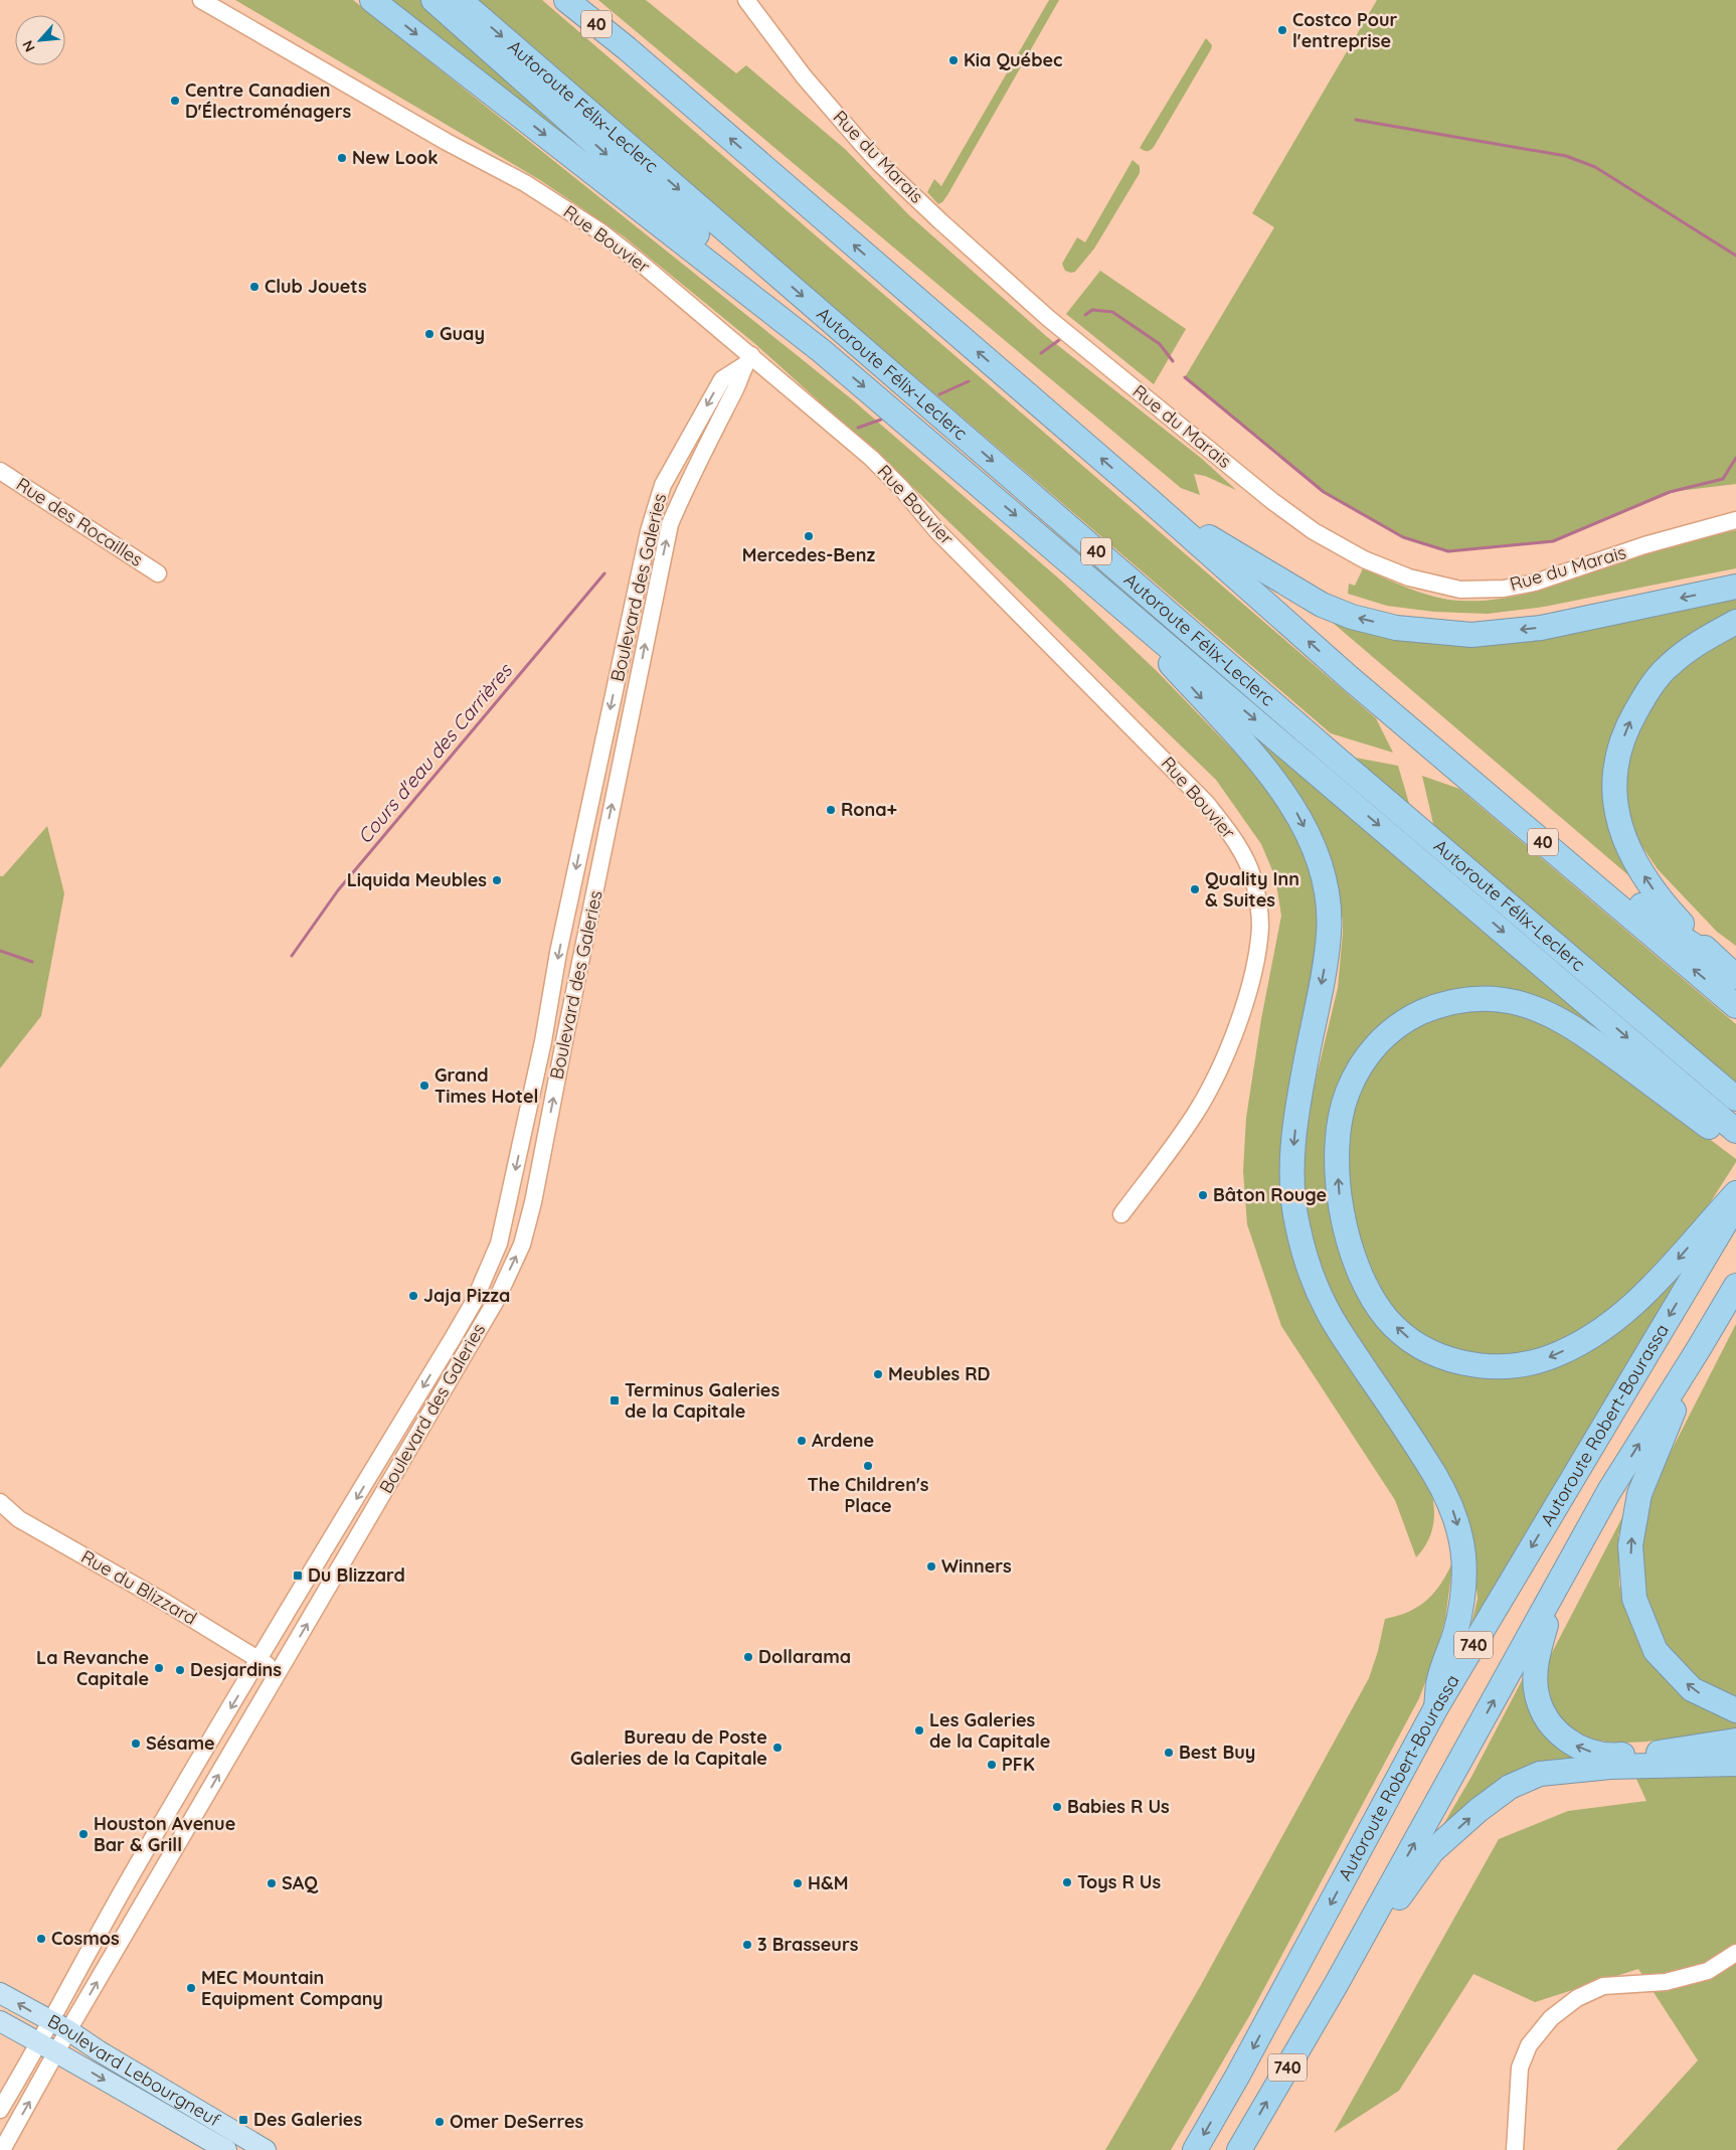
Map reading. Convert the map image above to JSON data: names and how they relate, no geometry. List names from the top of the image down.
{
  "streets": {
    "highway": [
      "40",
      "Autoroute Félix-Leclerc",
      "Autoroute Robert-Bourassa",
      "740"
    ],
    "main road": ["Boulevard Lebourgneuf"],
    "street": [
      "Rue du Marais",
      "Rue Bouvier",
      "Rue des Rocailles",
      "Boulevard des Galeries",
      "Rue du Blizzard"
    ]
  },
  "crossings": [
    ["Rue Bouvier", "Boulevard des Galeries"],
    ["Boulevard des Galeries", "Rue du Blizzard"],
    ["Boulevard des Galeries", "Boulevard Lebourgneuf"]
  ],
  "water": ["Cours d'eau des Carrières"],
  "places": {
    "other": [
      "Costco Pour l'entreprise",
      "Kia Québec",
      "Centre Canadien D'Électroménagers",
      "New Look",
      "Club Jouets",
      "Guay",
      "Mercedes-Benz",
      "Rona+",
      "Liquida Meubles",
      "Quality Inn & Suites",
      "Grand Times Hotel",
      "Bâton Rouge",
      "Jaja Pizza",
      "Meubles RD",
      "Ardene",
      "The Children's Place",
      "Winners",
      "Dollarama",
      "La Revanche Capitale",
      "Desjardins",
      "Les Galeries de la Capitale",
      "Sésame",
      "Bureau de Poste Galeries de la Capitale",
      "Best Buy",
      "PFK",
      "Babies R Us",
      "Houston Avenue Bar & Grill",
      "Toys R Us",
      "SAQ",
      "H&M",
      "Cosmos",
      "3 Brasseurs",
      "MEC Mountain Equipment Company",
      "Omer DeSerres"
    ],
    "transit": ["Terminus Galeries de la Capitale", "Du Blizzard", "Des Galeries"]
  },
  "north": "bottom left"
}
